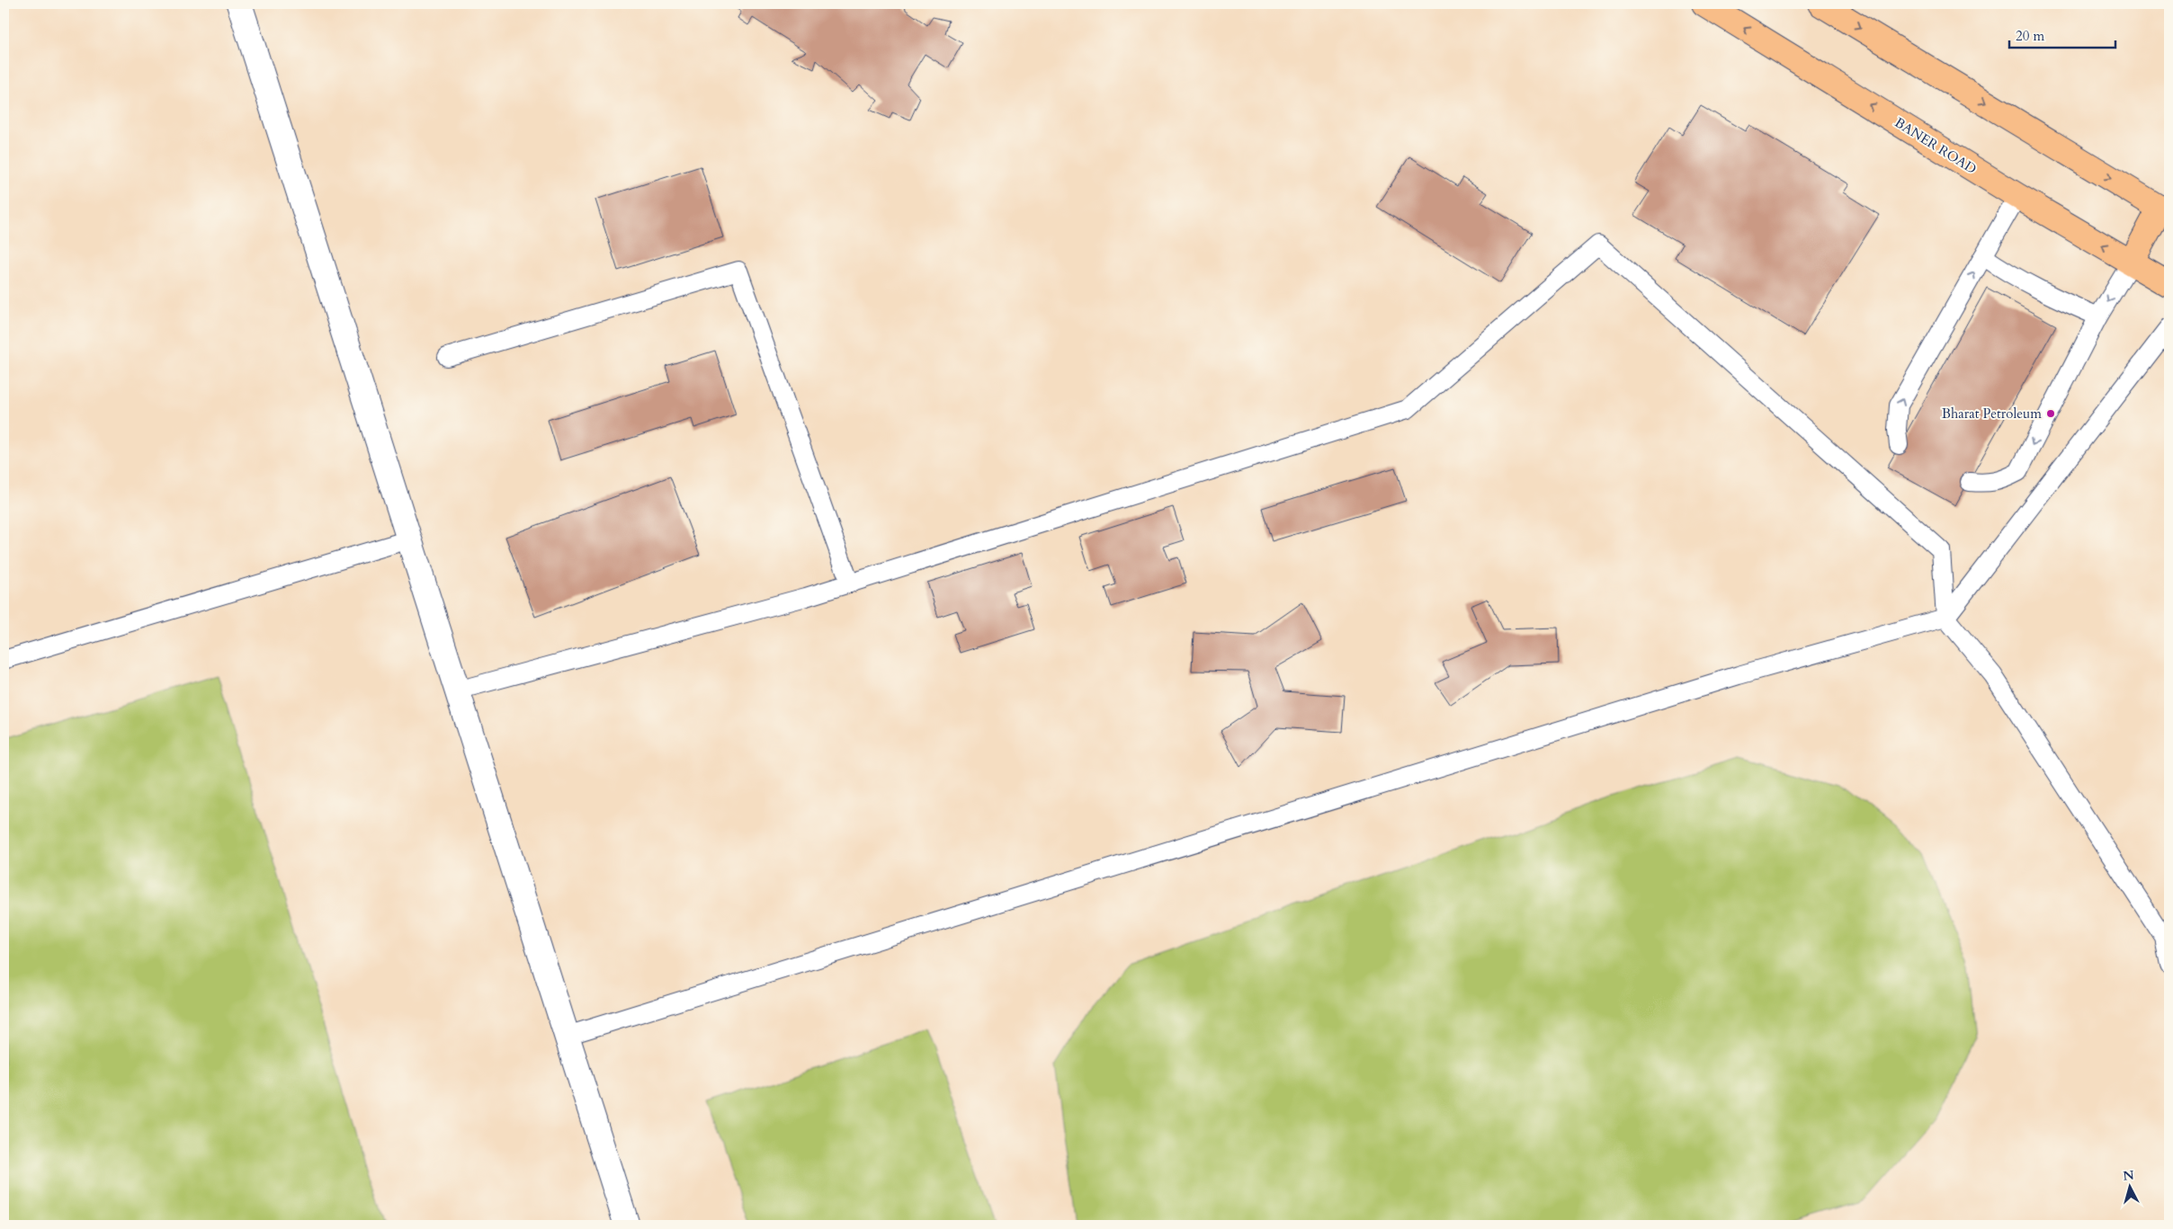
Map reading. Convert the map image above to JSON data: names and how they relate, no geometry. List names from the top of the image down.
{
  "streets": {
    "main road": ["BANER ROAD"]
  },
  "places": ["Bharat Petroleum"],
  "scale_bar": "20 m",
  "north": "top"
}
